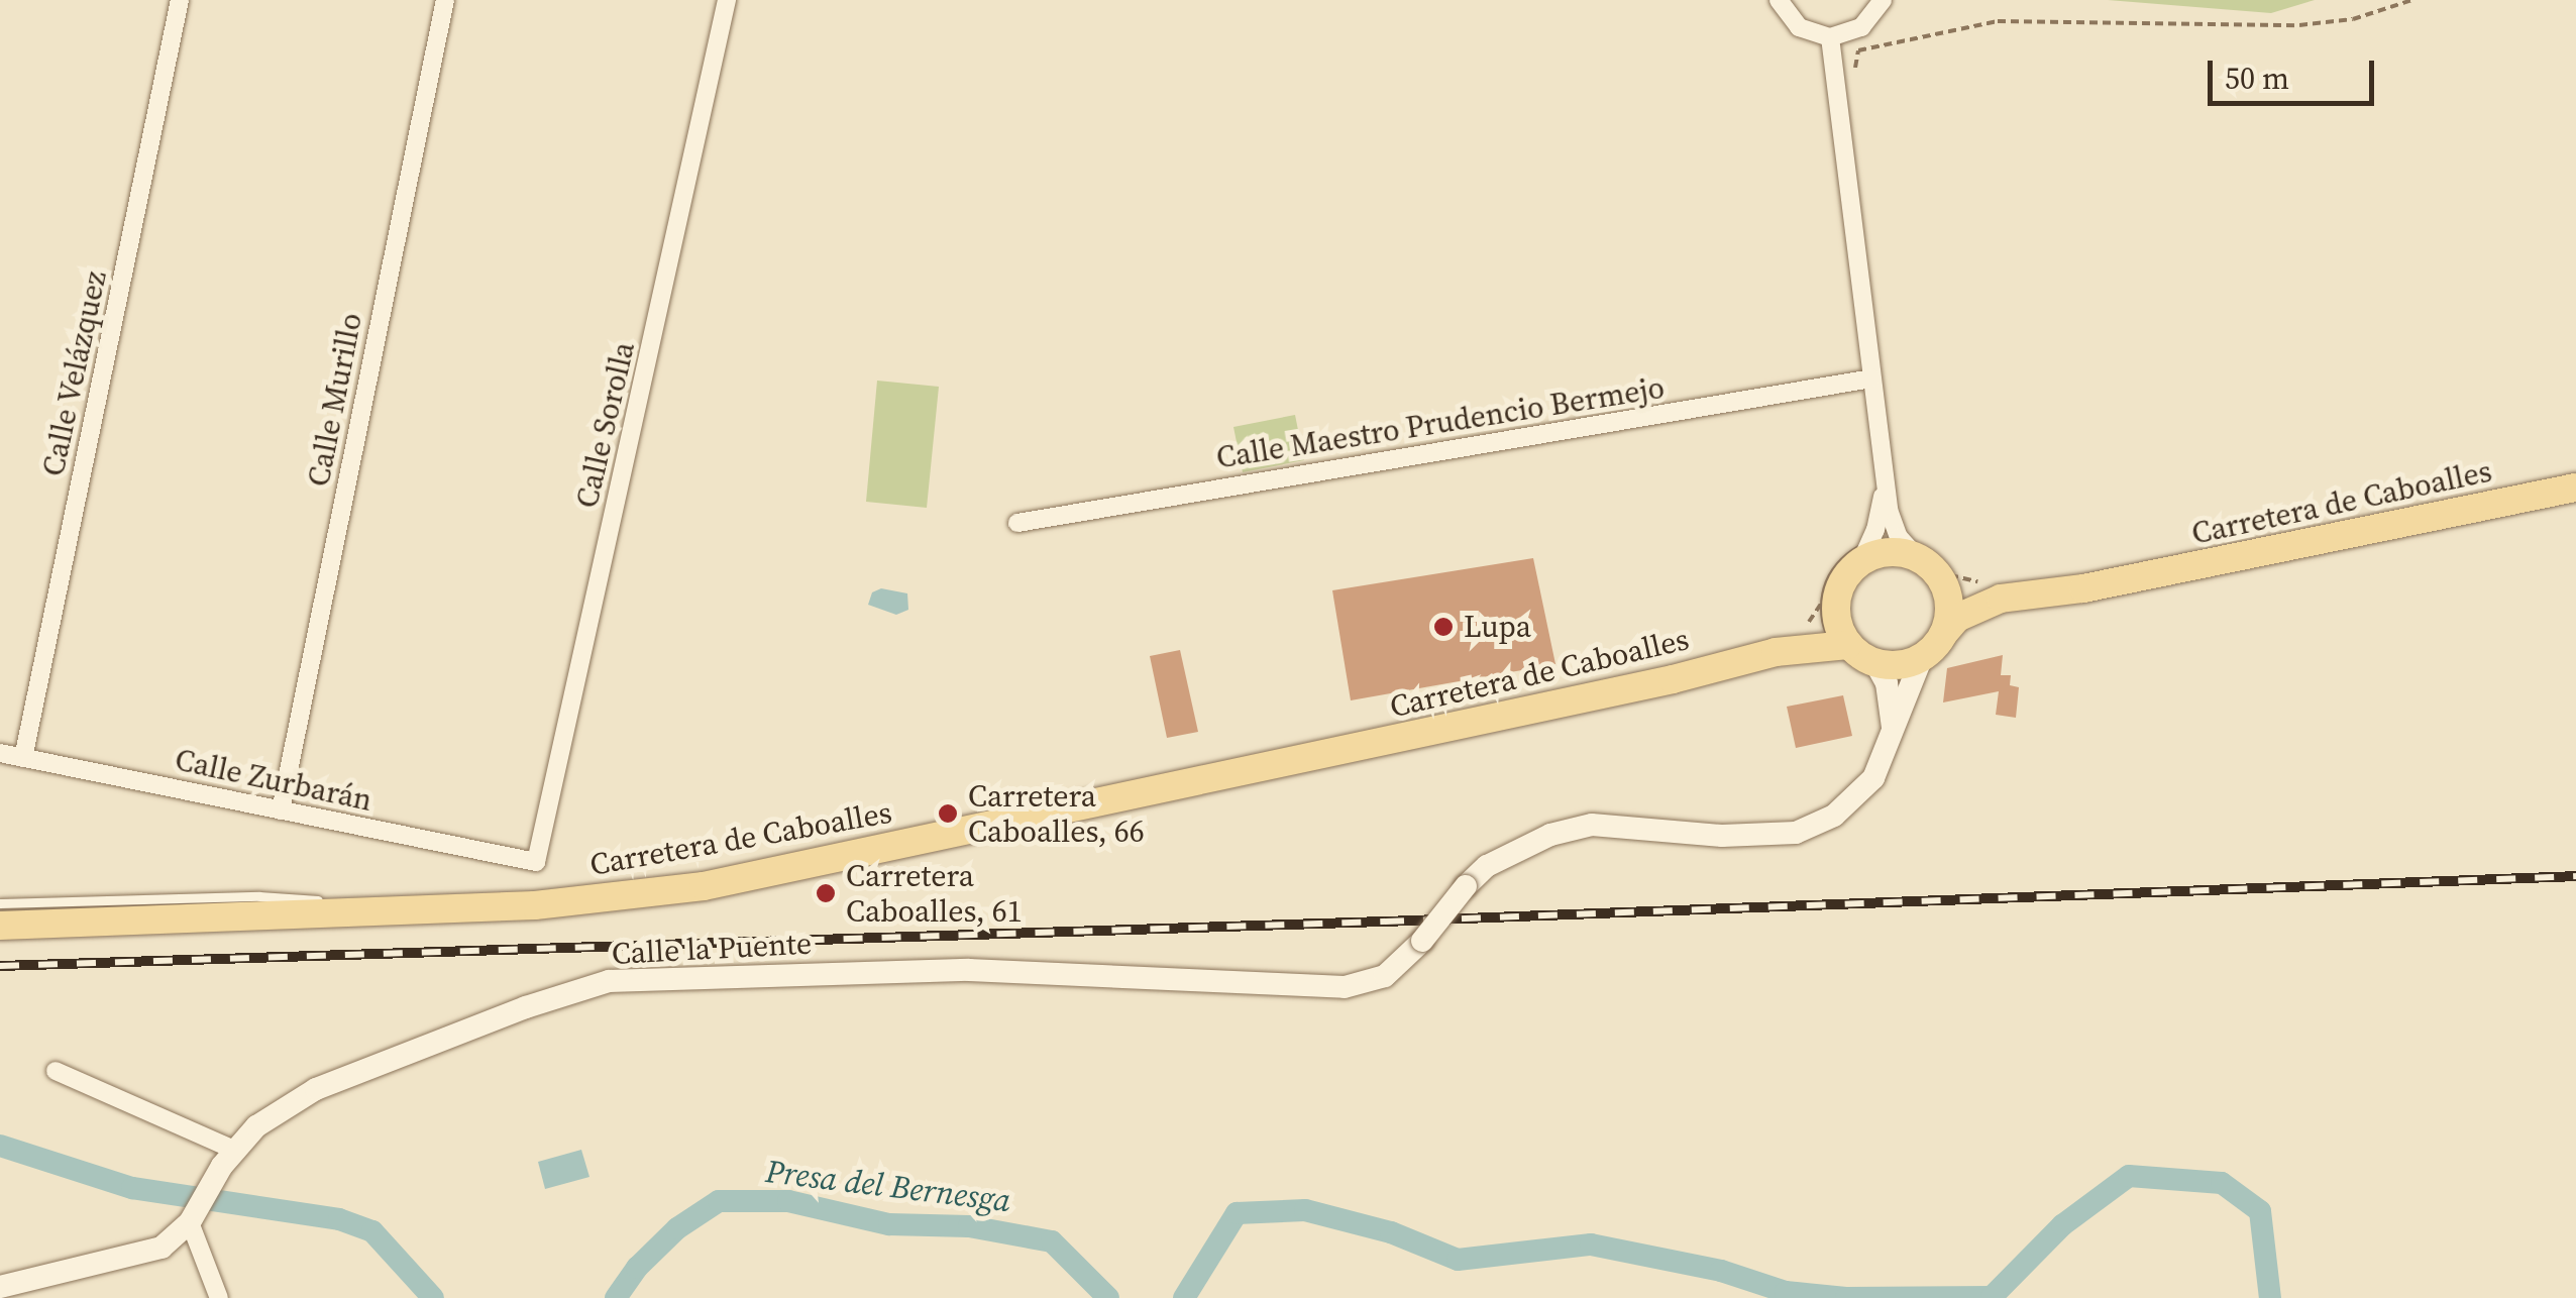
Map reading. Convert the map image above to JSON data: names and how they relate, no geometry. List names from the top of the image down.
{
  "streets": {
    "main road": ["Carretera de Caboalles"],
    "street": [
      "Calle Velázquez",
      "Calle Murillo",
      "Calle Maestro Prudencio Bermejo",
      "Calle Sorolla",
      "Calle Zurbarán",
      "Calle la Puente"
    ]
  },
  "crossings": [
    ["Calle Velázquez", "Calle Zurbarán"],
    ["Calle Murillo", "Calle Zurbarán"],
    ["Calle Sorolla", "Calle Zurbarán"],
    ["Carretera de Caboalles", "Calle la Puente"]
  ],
  "water": ["Presa del Bernesga"],
  "places": ["Lupa", "Carretera Caboalles, 66", "Carretera Caboalles, 61"],
  "scale_bar": "50 m"
}
